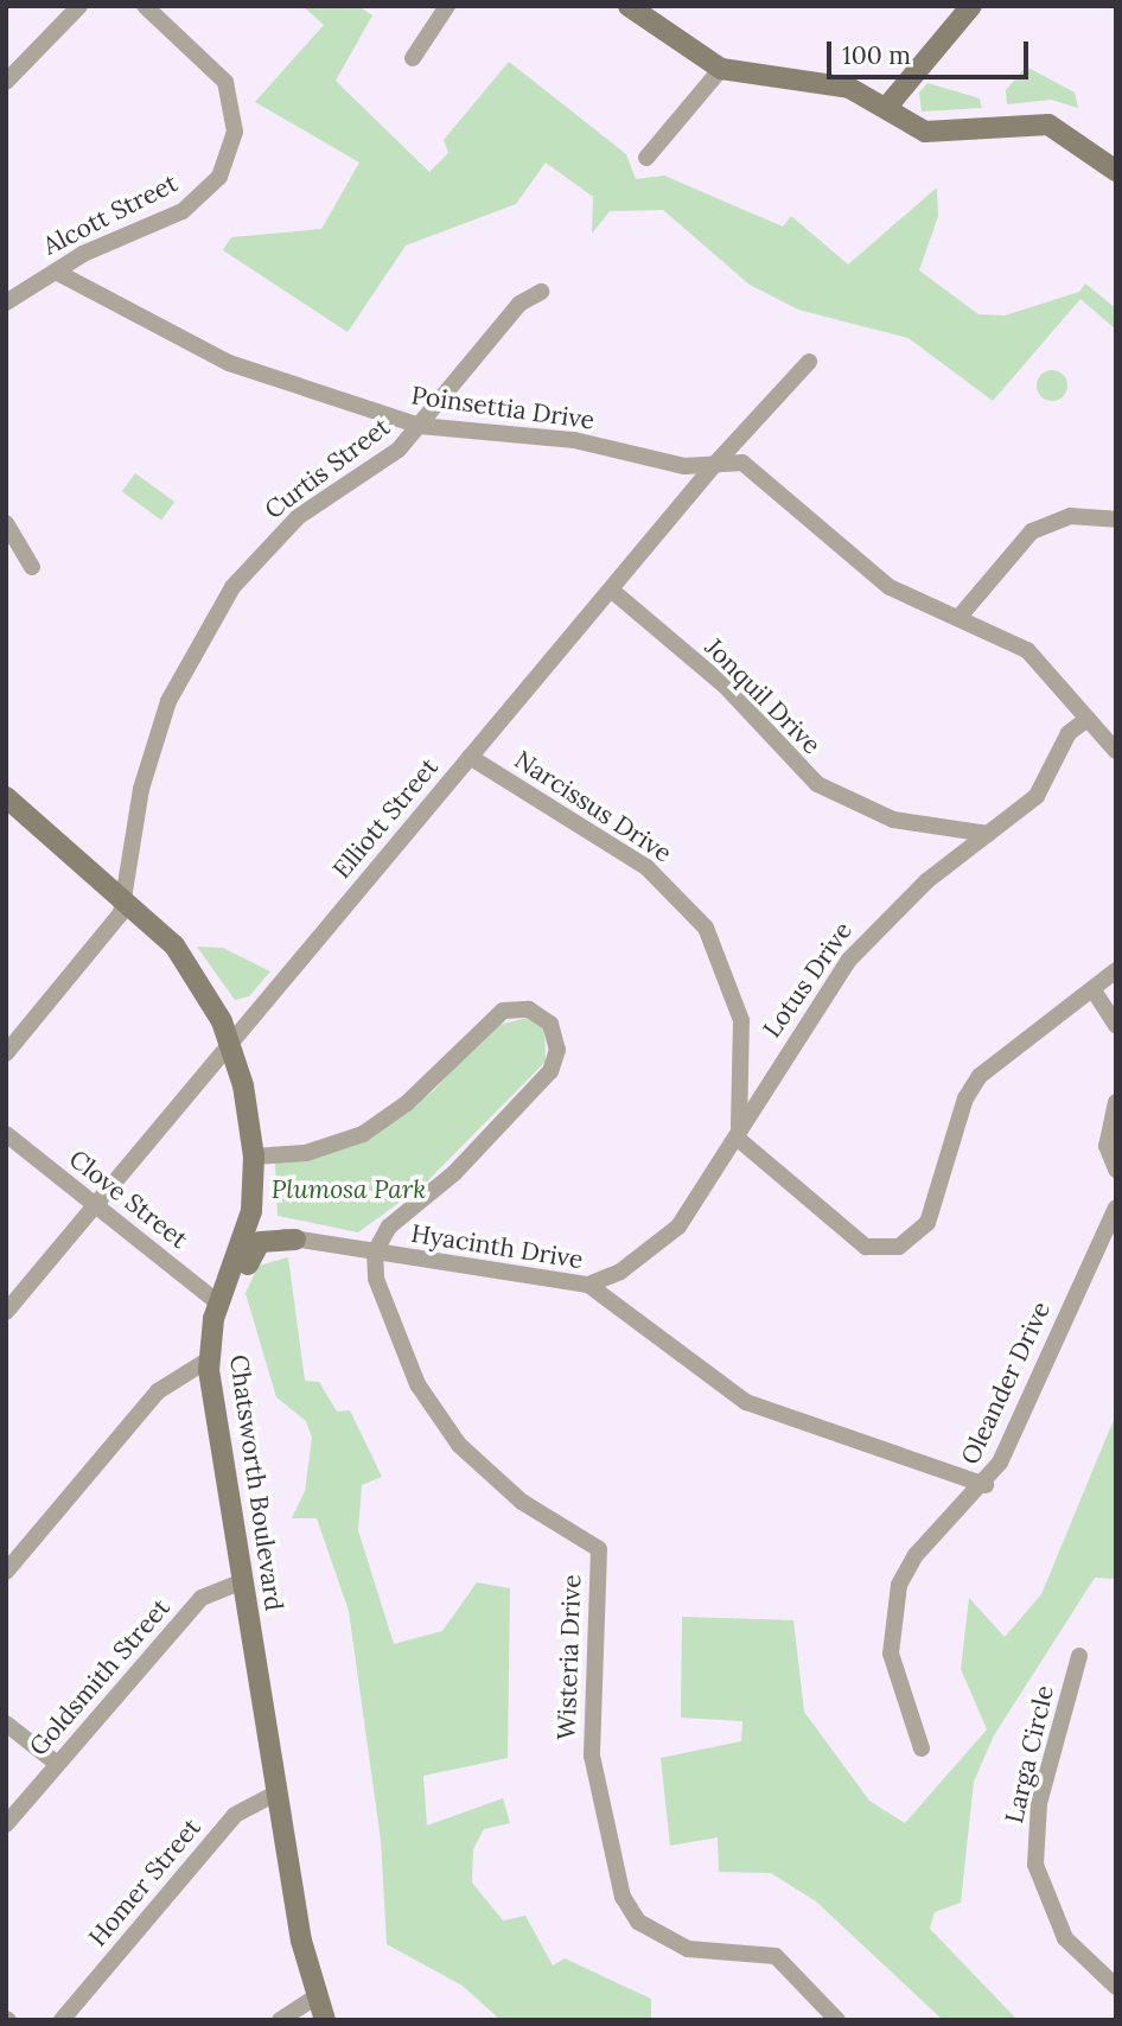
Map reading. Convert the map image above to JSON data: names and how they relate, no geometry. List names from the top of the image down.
{
  "streets": {
    "main road": ["Chatsworth Boulevard"],
    "street": [
      "Alcott Street",
      "Poinsettia Drive",
      "Curtis Street",
      "Jonquil Drive",
      "Narcissus Drive",
      "Elliott Street",
      "Lotus Drive",
      "Clove Street",
      "Hyacinth Drive",
      "Oleander Drive",
      "Wisteria Drive",
      "Goldsmith Street",
      "Larga Circle",
      "Homer Street"
    ]
  },
  "crossings": [
    ["Alcott Street", "Poinsettia Drive"],
    ["Poinsettia Drive", "Curtis Street"],
    ["Poinsettia Drive", "Elliott Street"],
    ["Poinsettia Drive", "Lotus Drive"],
    ["Curtis Street", "Chatsworth Boulevard"],
    ["Jonquil Drive", "Elliott Street"],
    ["Jonquil Drive", "Lotus Drive"],
    ["Narcissus Drive", "Elliott Street"],
    ["Narcissus Drive", "Lotus Drive"],
    ["Elliott Street", "Clove Street"],
    ["Elliott Street", "Chatsworth Boulevard"],
    ["Lotus Drive", "Hyacinth Drive"],
    ["Clove Street", "Chatsworth Boulevard"],
    ["Hyacinth Drive", "Oleander Drive"],
    ["Hyacinth Drive", "Chatsworth Boulevard"],
    ["Hyacinth Drive", "Wisteria Drive"],
    ["Chatsworth Boulevard", "Goldsmith Street"],
    ["Chatsworth Boulevard", "Homer Street"]
  ],
  "parks": ["Plumosa Park"],
  "scale_bar": "100 m"
}
